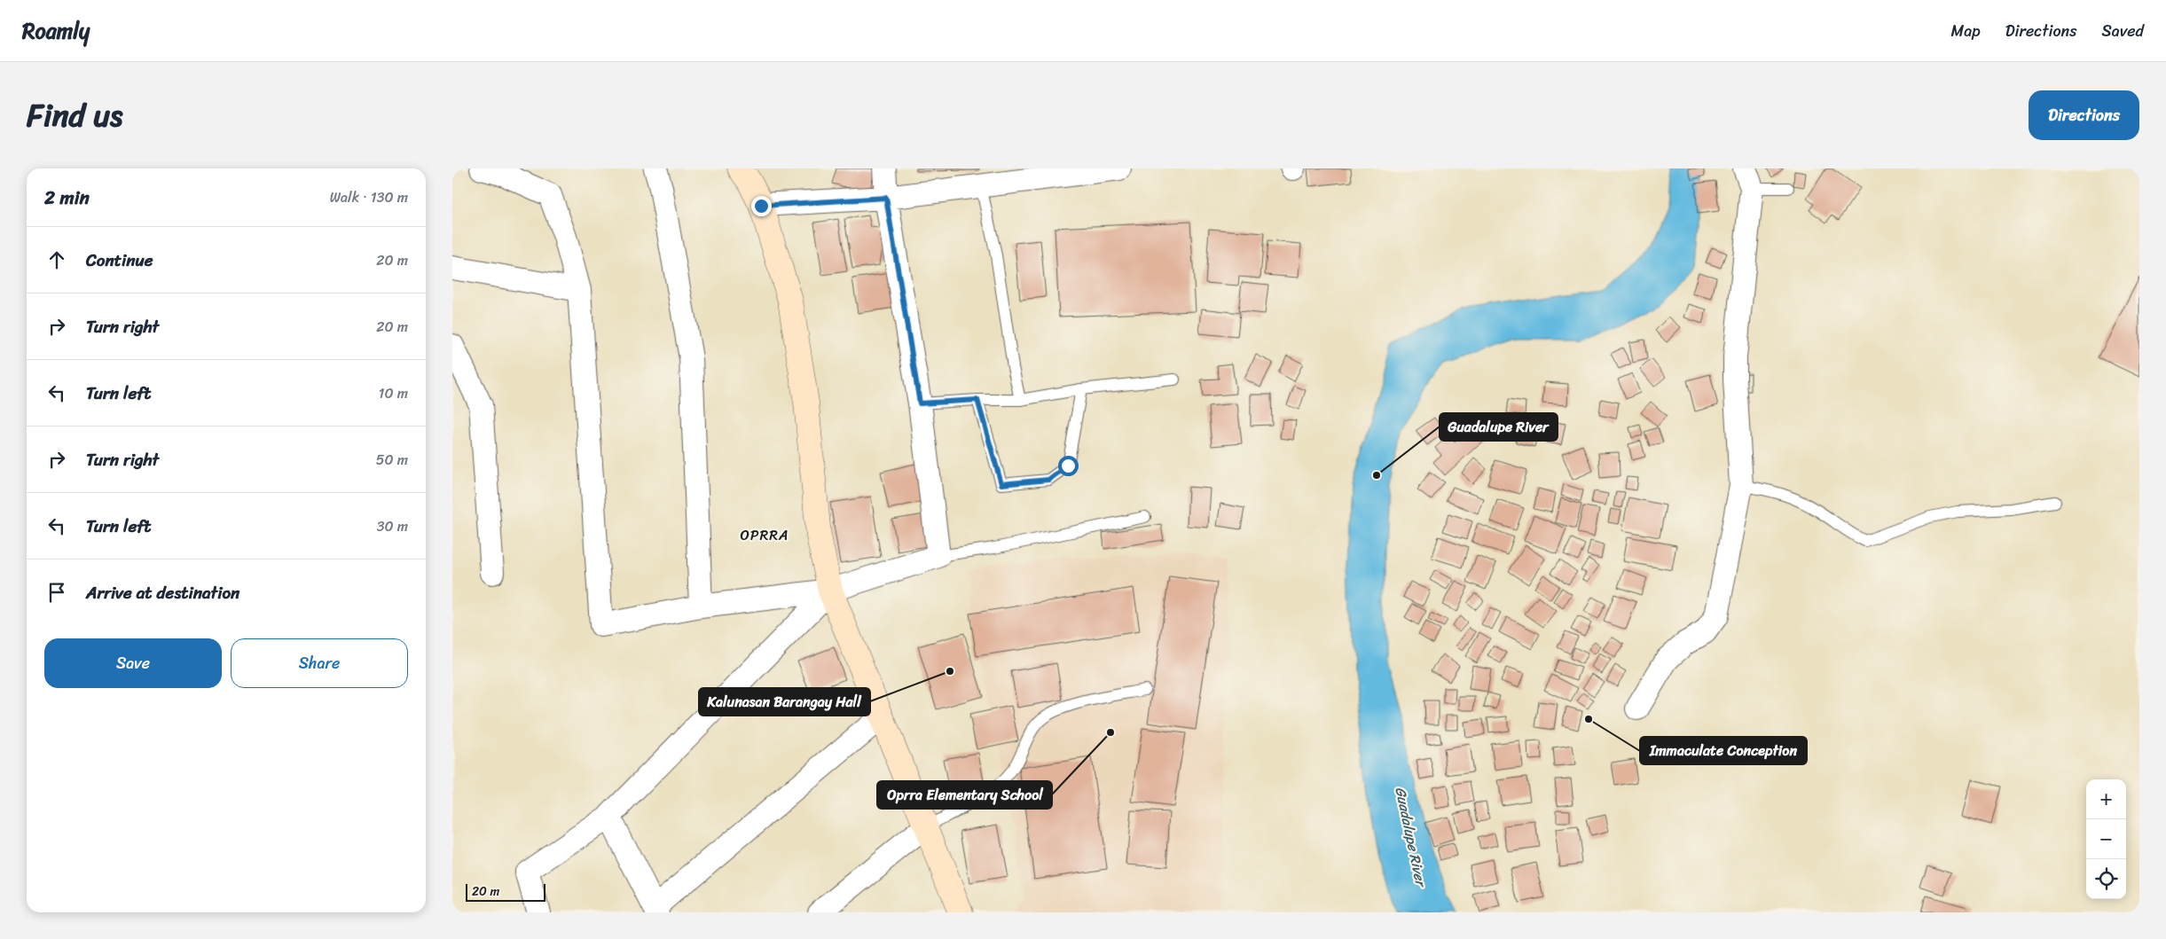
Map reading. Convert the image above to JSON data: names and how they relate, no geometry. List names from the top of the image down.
{
  "districts": ["OPRRA"],
  "water": ["Guadalupe River"],
  "places": [
    "Guadalupe River",
    "Kalunasan Barangay Hall",
    "Immaculate Conception",
    "Oprra Elementary School"
  ],
  "scale_bar": "20 m",
  "page": {
    "header": "Roamly",
    "nav": ["Map", "Directions", "Saved"],
    "title": "Find us",
    "buttons": [
      "Directions",
      ["Save", "Share"]
    ],
    "heading": ["2 min", "Walk · 130 m"],
    "list": [
      ["Continue", "20 m"],
      ["Turn right", "20 m"],
      ["Turn left", "10 m"],
      ["Turn right", "50 m"],
      ["Turn left", "30 m"],
      "Arrive at destination"
    ],
    "map_buttons": ["+", "−"],
    "scale": "20 m"
  }
}
